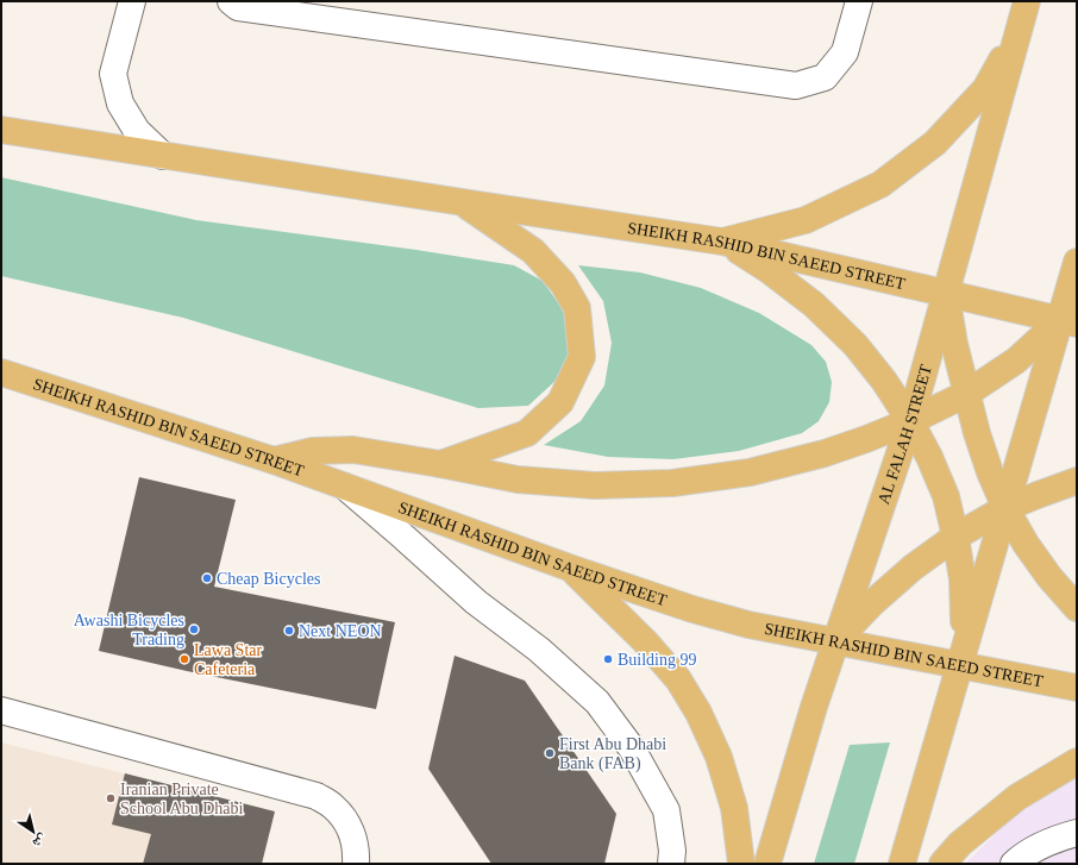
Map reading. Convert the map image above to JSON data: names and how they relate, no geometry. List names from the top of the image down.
{
  "streets": {
    "main road": ["SHEIKH RASHID BIN SAEED STREET", "AL FALAH STREET"]
  },
  "crossings": [
    ["SHEIKH RASHID BIN SAEED STREET", "AL FALAH STREET"]
  ],
  "places": [
    "Cheap Bicycles",
    "Awashi Bicycles Trading",
    "Next NEON",
    "Lawa Star Cafeteria",
    "Building 99",
    "First Abu Dhabi Bank (FAB)",
    "Iranian Private School Abu Dhabi"
  ],
  "north": "bottom right"
}
